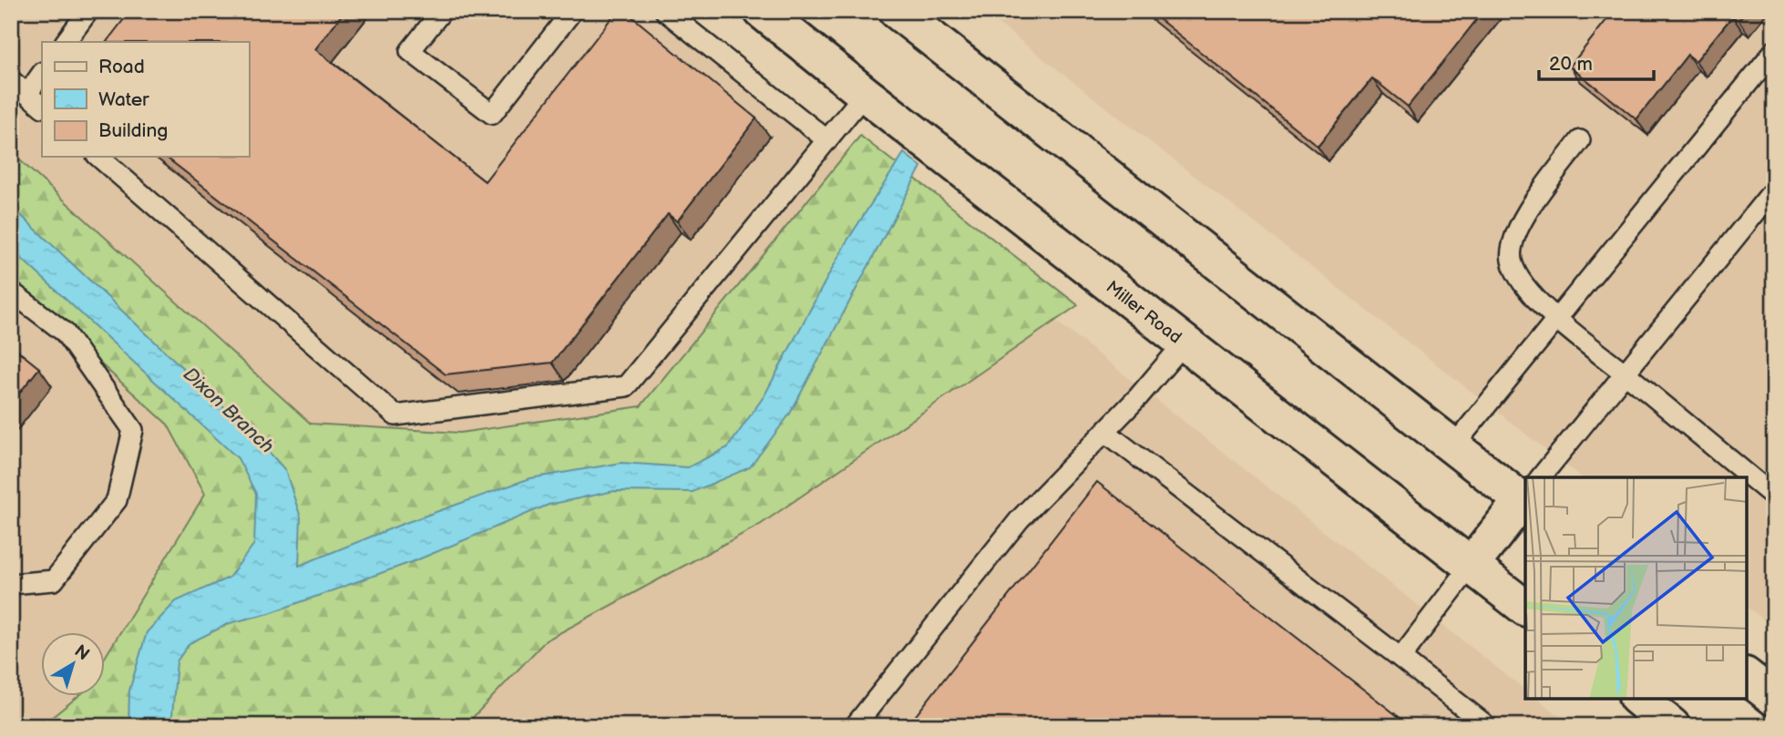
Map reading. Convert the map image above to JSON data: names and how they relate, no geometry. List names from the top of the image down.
{
  "streets": {
    "main road": ["Miller Road"]
  },
  "water": ["Dixon Branch"],
  "legend": ["Road", "Water", "Building"],
  "scale_bar": "20 m",
  "north": "top right"
}
